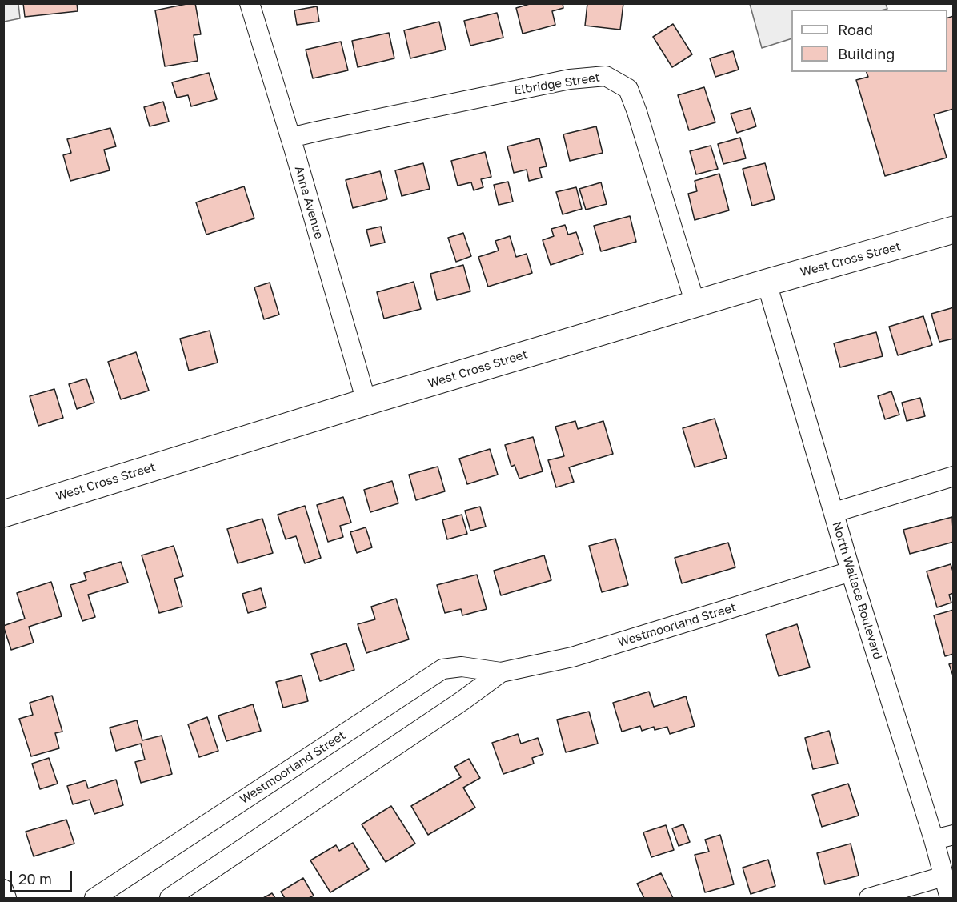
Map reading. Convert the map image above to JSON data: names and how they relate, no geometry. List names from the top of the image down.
{
  "streets": {
    "main road": ["West Cross Street"],
    "street": [
      "Elbridge Street",
      "Anna Avenue",
      "North Wallace Boulevard",
      "Westmoorland Street"
    ]
  },
  "crossings": [
    ["Elbridge Street", "Anna Avenue"],
    ["Elbridge Street", "West Cross Street"],
    ["Anna Avenue", "West Cross Street"],
    ["West Cross Street", "North Wallace Boulevard"],
    ["North Wallace Boulevard", "Westmoorland Street"]
  ],
  "legend": ["Road", "Building"],
  "scale_bar": "20 m"
}
